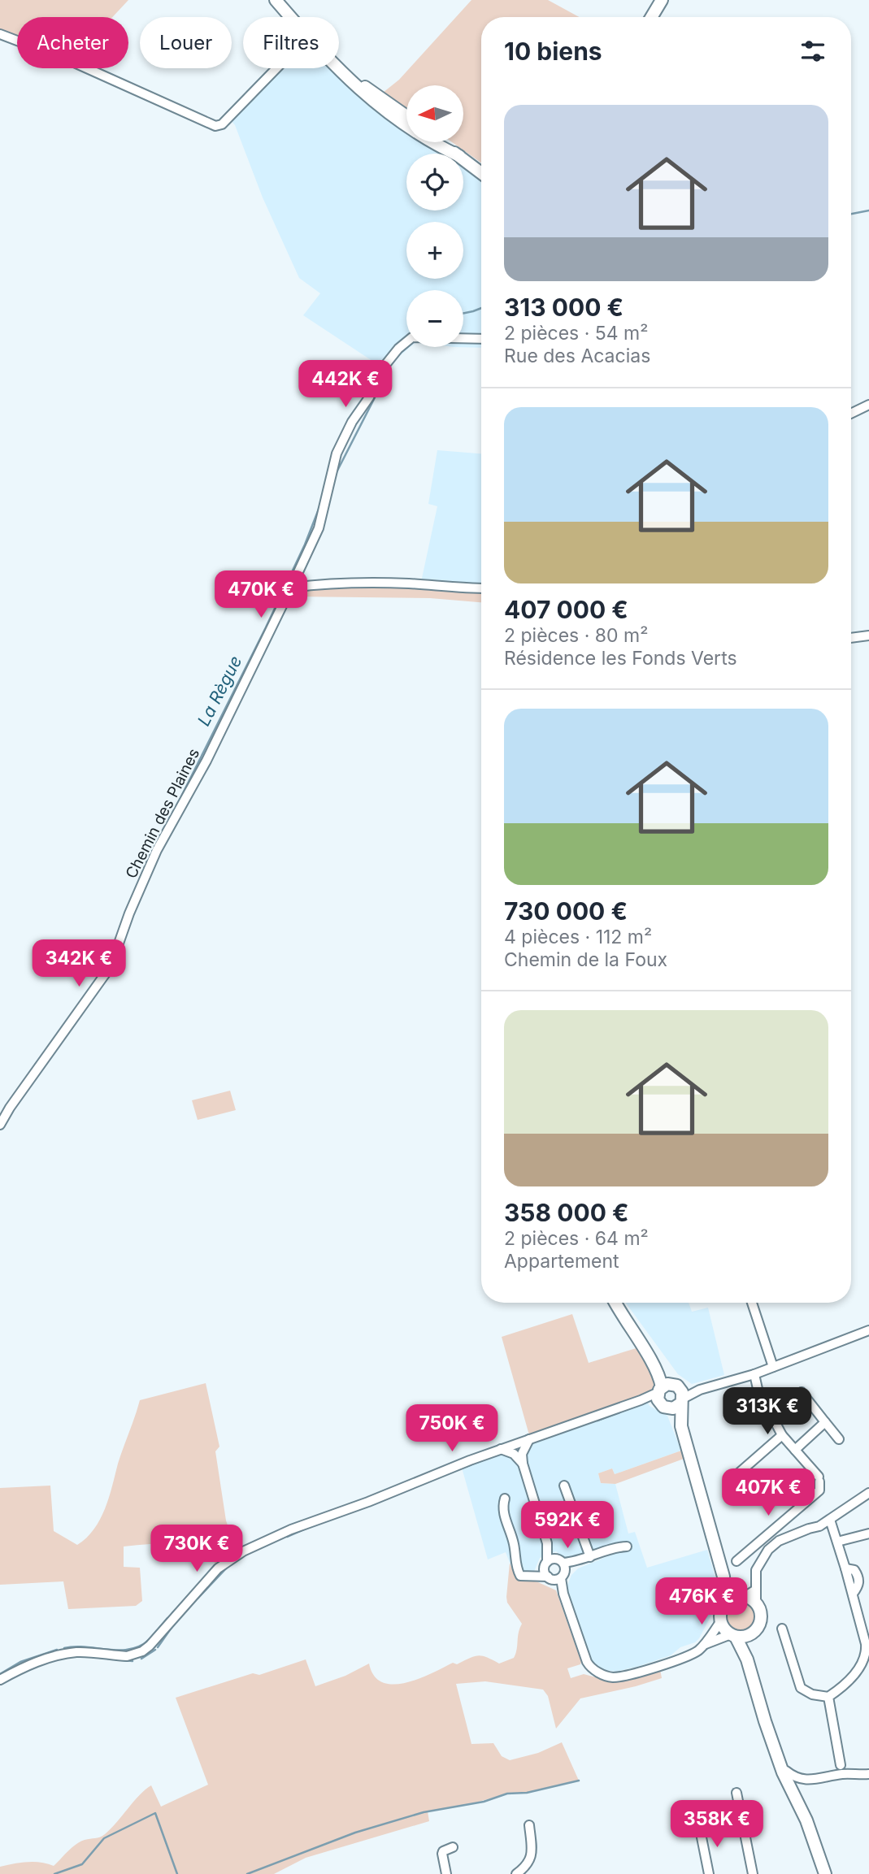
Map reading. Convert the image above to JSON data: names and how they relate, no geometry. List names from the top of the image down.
{
  "streets": {
    "street": ["Chemin des Plaines"]
  },
  "water": ["La Règue"],
  "north": "left",
  "page": {
    "chip": ["Acheter", "Louer", "Filtres"],
    "heading": "10 biens",
    "map_buttons": ["+", "−"],
    "list": [
      {
        "name": "313 000 €",
        "note": "2 pièces · 54 m² · Rue des Acacias"
      },
      {
        "name": "407 000 €",
        "note": "2 pièces · 80 m² · Résidence les Fonds Verts"
      },
      {
        "name": "730 000 €",
        "note": "4 pièces · 112 m² · Chemin de la Foux"
      },
      {
        "name": "358 000 €",
        "note": "2 pièces · 64 m² · Appartement"
      }
    ],
    "price": [
      "442K €",
      "470K €",
      "342K €",
      "313K €",
      "750K €",
      "407K €",
      "592K €",
      "730K €",
      "476K €",
      "358K €"
    ]
  }
}
